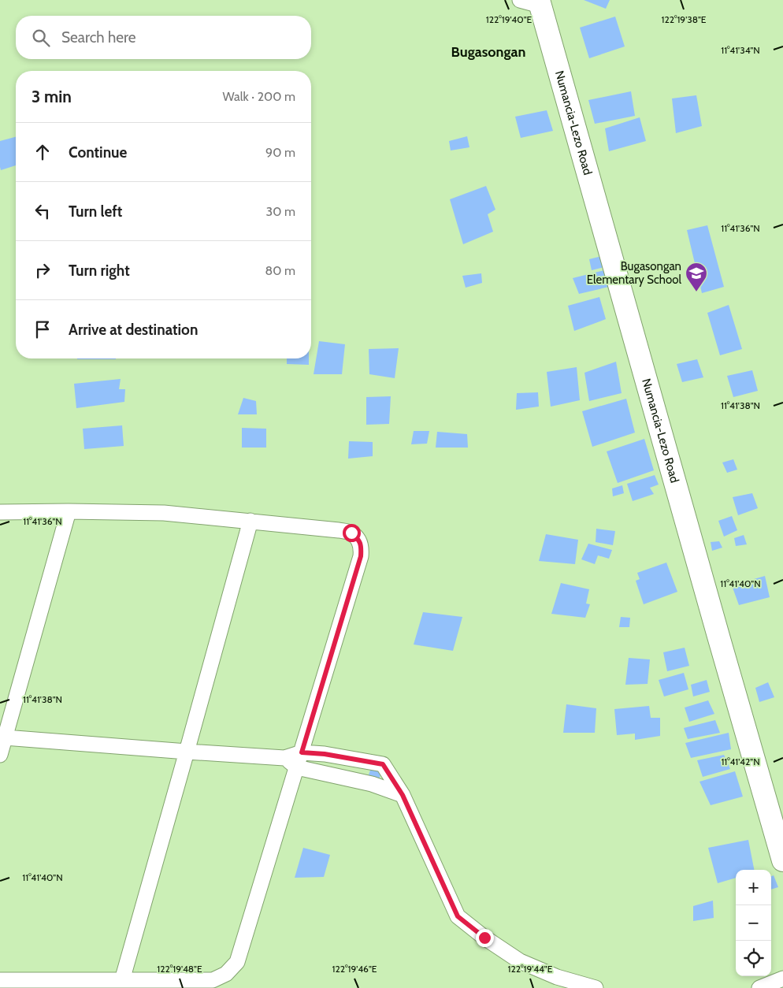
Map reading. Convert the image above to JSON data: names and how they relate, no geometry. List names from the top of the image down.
{
  "streets": {
    "main road": ["Numancia-Lezo Road"]
  },
  "districts": ["Bugasongan"],
  "places": {
    "school or university": ["Bugasongan Elementary School"]
  },
  "page": {
    "search": "Search here",
    "heading": ["3 min", "Walk · 200 m"],
    "list": [
      ["Continue", "90 m"],
      ["Turn left", "30 m"],
      ["Turn right", "80 m"],
      "Arrive at destination"
    ],
    "map_buttons": ["+", "−"]
  },
  "coordinates": [
    "122°19'40\"E",
    "122°19'38\"E",
    "11°41'34\"N",
    "11°41'36\"N",
    "11°41'38\"N",
    "11°41'40\"N",
    "11°41'42\"N",
    "122°19'48\"E",
    "122°19'46\"E",
    "122°19'44\"E"
  ]
}
